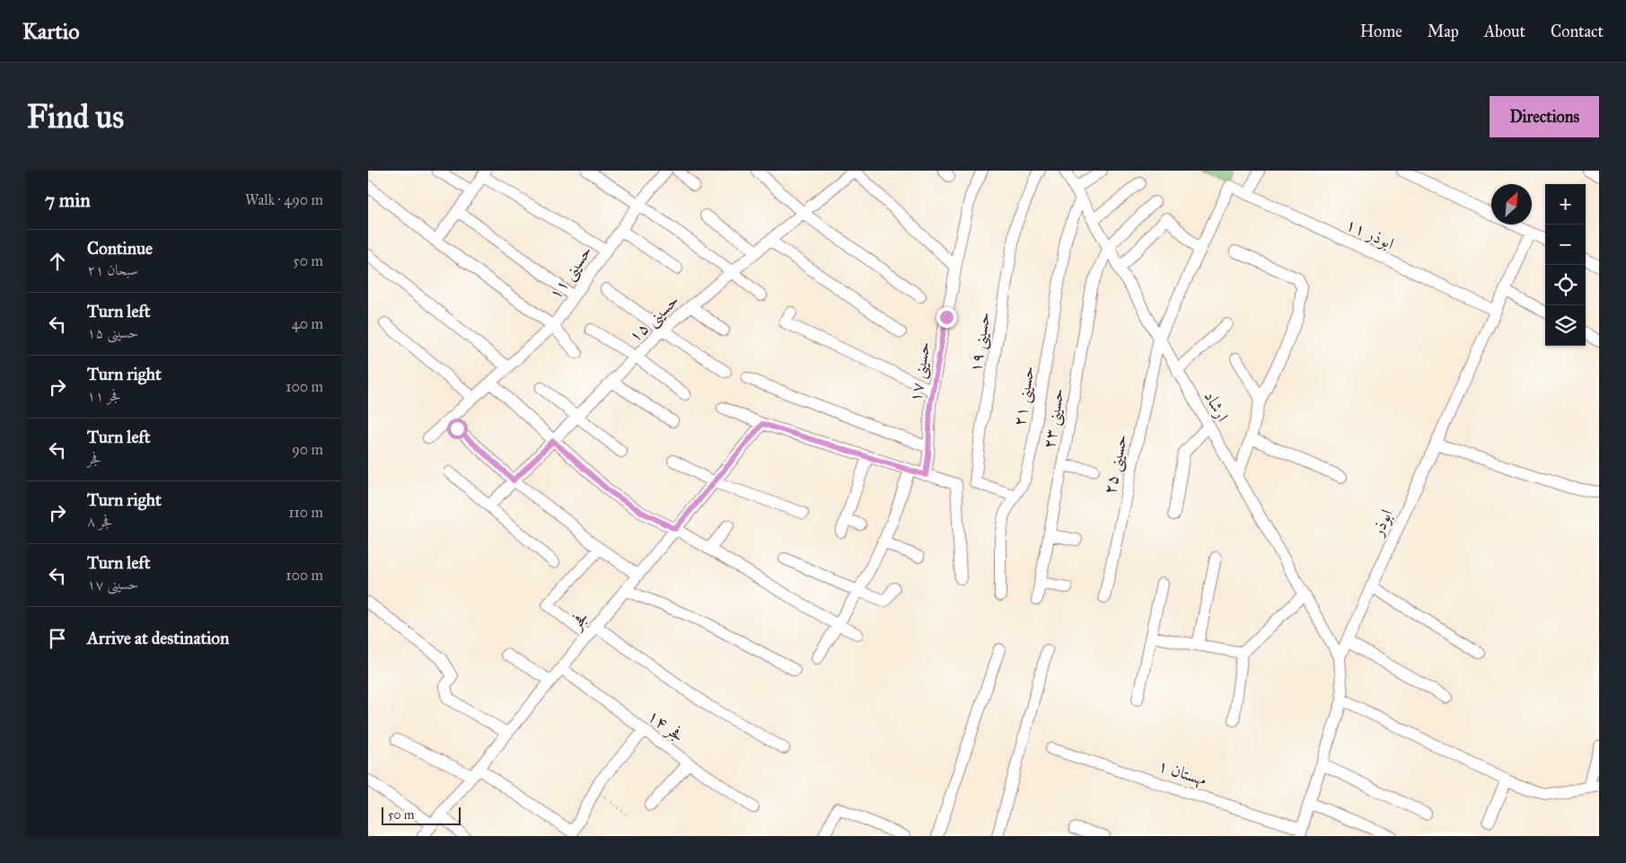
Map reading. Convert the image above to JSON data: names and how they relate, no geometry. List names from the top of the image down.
{
  "streets": {
    "street": [
      "ابوذر ۱۱",
      "حسینی ۱۱",
      "حسینی ۱۵",
      "حسینی ۱۹",
      "حسینی ۱۷",
      "حسینی ۲۱",
      "ارشاد",
      "حسینی ۲۳",
      "حسینی ۲۵",
      "ابوذر",
      "فجر",
      "فجر ۱۴",
      "مهستان ۱"
    ]
  },
  "crossings": [
    ["ابوذر ۱۱", "حسینی ۲۵"],
    ["ابوذر ۱۱", "ابوذر"],
    ["حسینی ۱۹", "حسینی ۲۱"],
    ["حسینی ۲۱", "ارشاد"],
    ["ارشاد", "حسینی ۲۳"],
    ["ارشاد", "حسینی ۲۵"],
    ["ارشاد", "ابوذر"],
    ["ابوذر", "مهستان ۱"],
    ["فجر", "فجر ۱۴"]
  ],
  "scale_bar": "50 m",
  "north": "top right",
  "page": {
    "header": "Kartio",
    "nav": [
      "Home",
      "Map",
      "About",
      "Contact"
    ],
    "buttons": "Directions",
    "title": "Find us",
    "heading": ["7 min", "Walk · 490 m"],
    "map_buttons": ["+", "−"],
    "list": [
      ["Continue", "سبحان ۲۱", "50 m"],
      ["Turn left", "حسینی ۱۵", "40 m"],
      ["Turn right", "فجر ۱۱", "100 m"],
      ["Turn left", "فجر", "90 m"],
      ["Turn right", "فجر ۸", "110 m"],
      ["Turn left", "حسینی ۱۷", "100 m"],
      "Arrive at destination"
    ],
    "scale": "50 m"
  }
}
